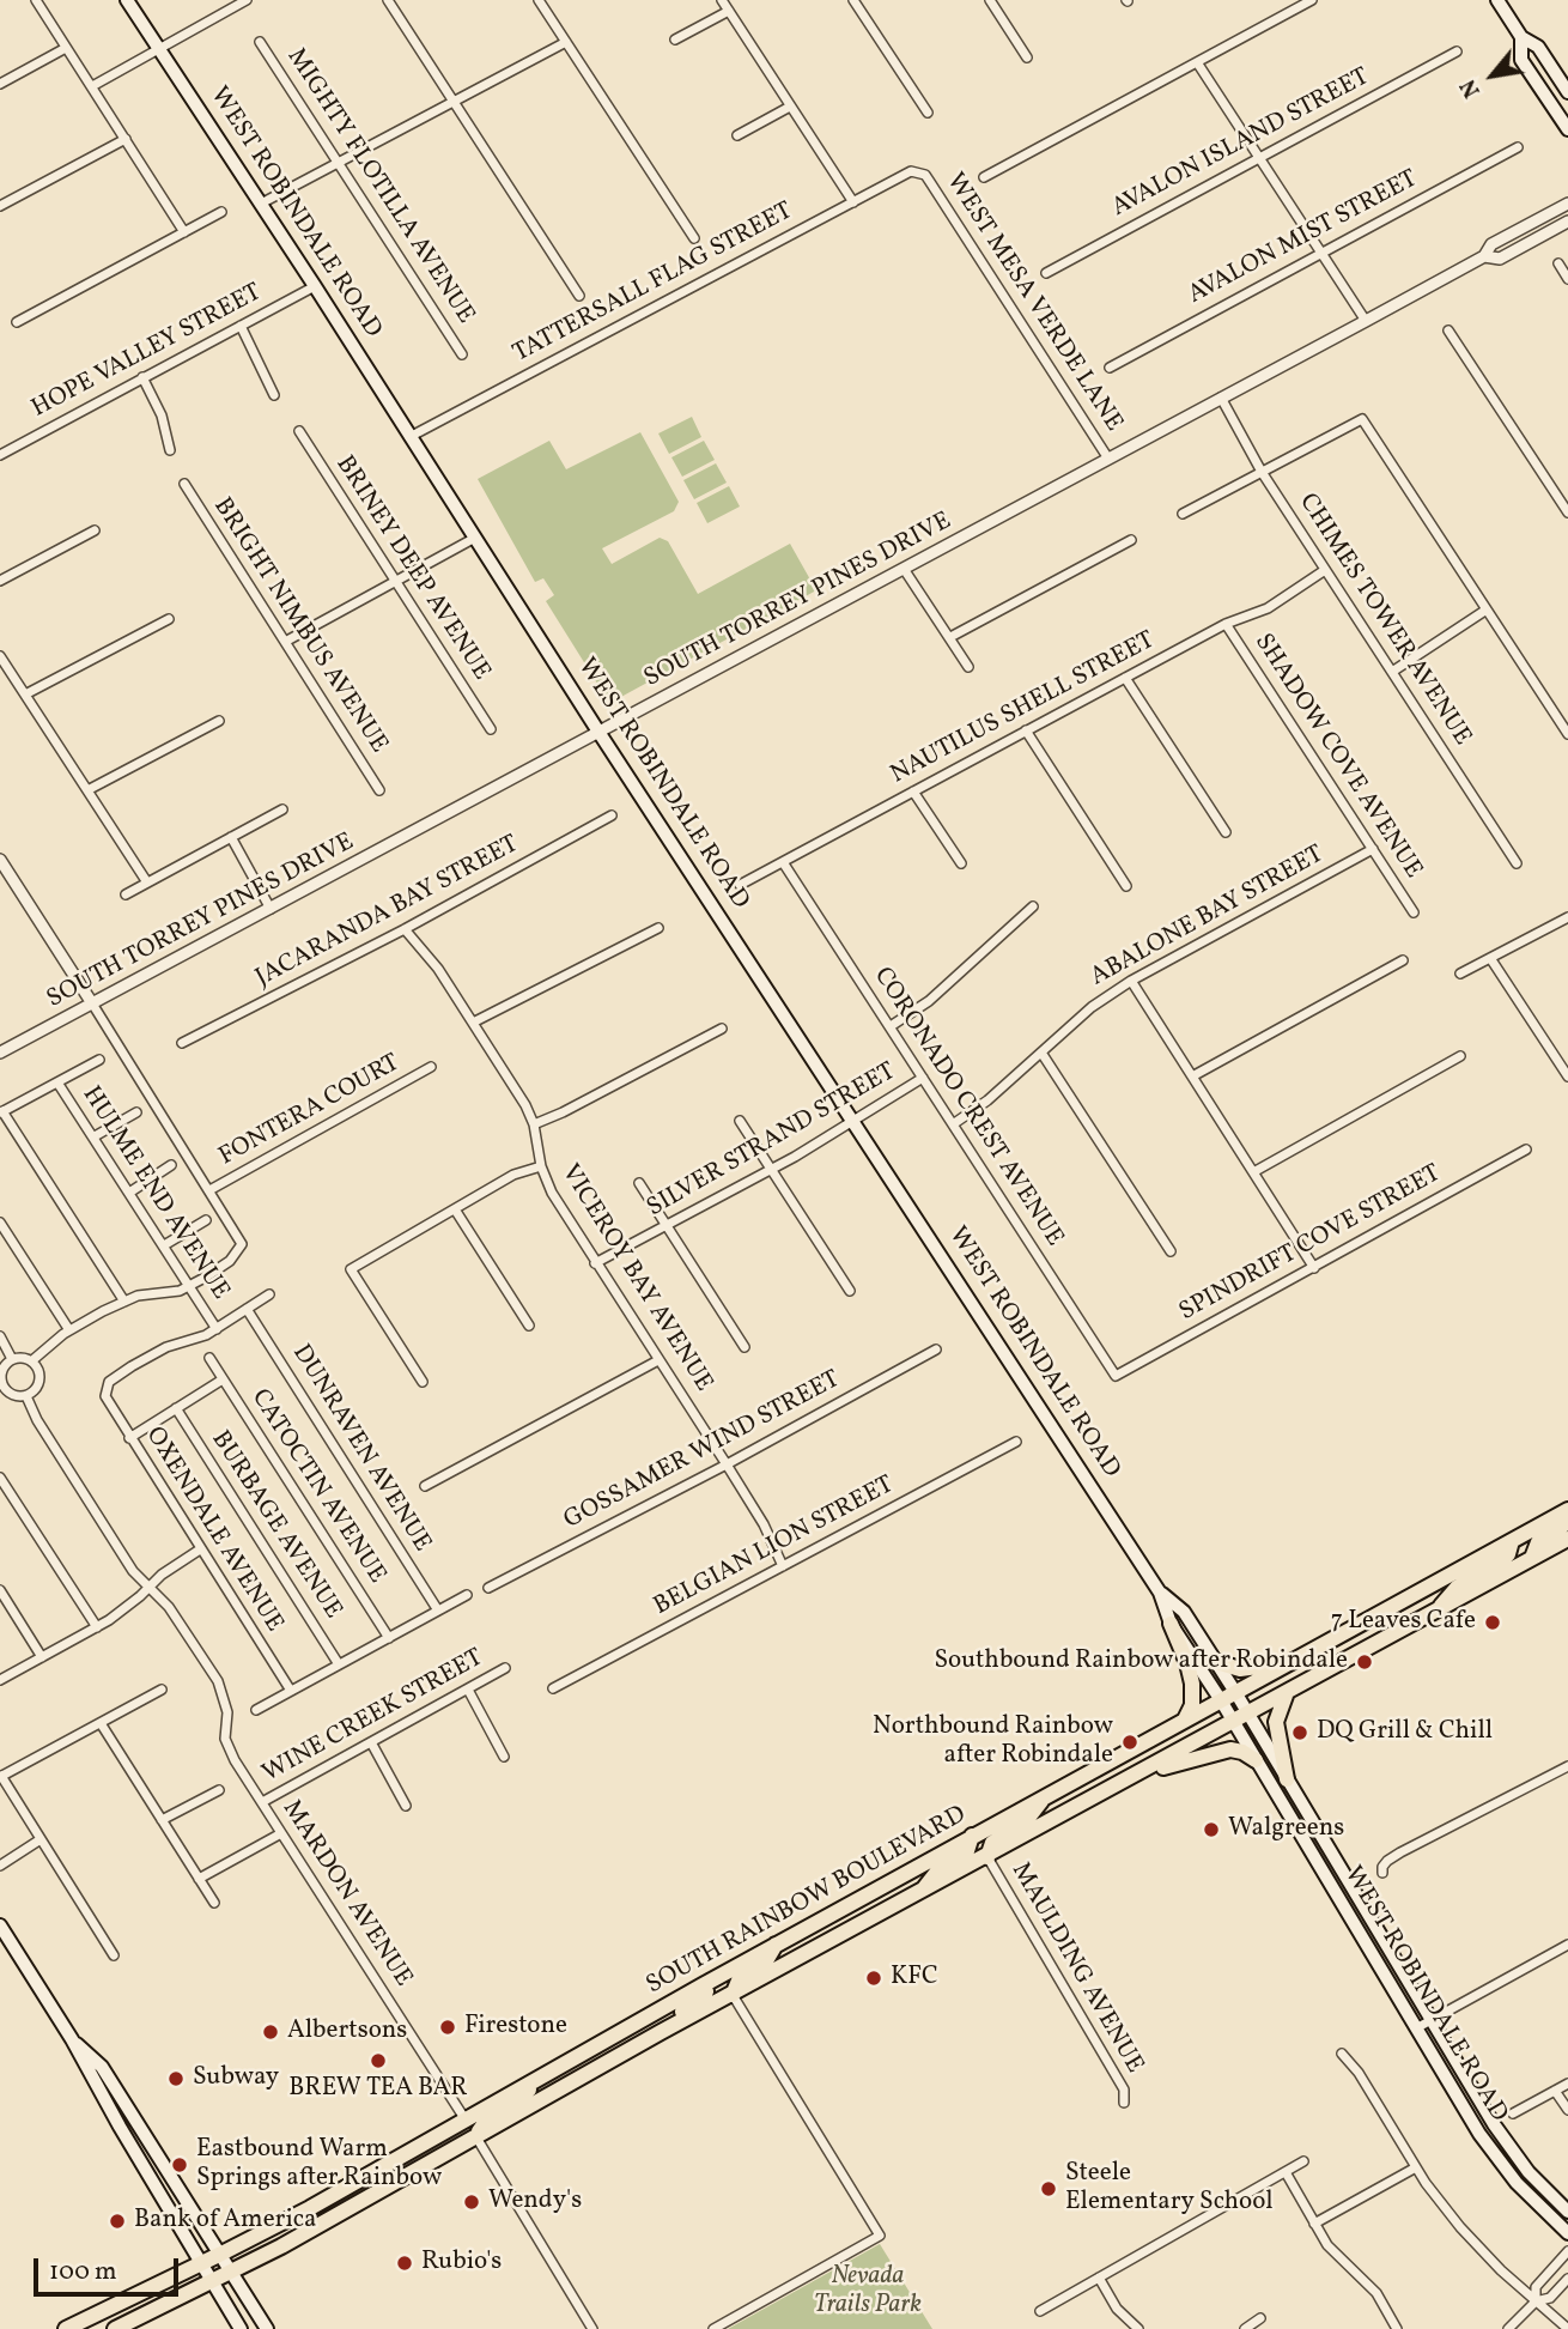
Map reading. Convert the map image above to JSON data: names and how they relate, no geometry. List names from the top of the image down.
{
  "streets": {
    "main road": ["WEST ROBINDALE ROAD", "SOUTH RAINBOW BOULEVARD"],
    "street": [
      "AVALON ISLAND STREET",
      "MIGHTY FLOTILLA AVENUE",
      "AVALON MIST STREET",
      "TATTERSALL FLAG STREET",
      "WEST MESA VERDE LANE",
      "HOPE VALLEY STREET",
      "BRINEY DEEP AVENUE",
      "SOUTH TORREY PINES DRIVE",
      "CHIMES TOWER AVENUE",
      "BRIGHT NIMBUS AVENUE",
      "NAUTILUS SHELL STREET",
      "SHADOW COVE AVENUE",
      "JACARANDA BAY STREET",
      "ABALONE BAY STREET",
      "CORONADO CREST AVENUE",
      "FONTERA COURT",
      "SILVER STRAND STREET",
      "HULME END AVENUE",
      "SPINDRIFT COVE STREET",
      "VICEROY BAY AVENUE",
      "DUNRAVEN AVENUE",
      "GOSSAMER WIND STREET",
      "CATOCTIN AVENUE",
      "BURBAGE AVENUE",
      "OXENDALE AVENUE",
      "BELGIAN LION STREET",
      "WINE CREEK STREET",
      "MARDON AVENUE",
      "MAULDING AVENUE"
    ]
  },
  "crossings": [
    ["WEST ROBINDALE ROAD", "TATTERSALL FLAG STREET"],
    ["WEST ROBINDALE ROAD", "HOPE VALLEY STREET"],
    ["WEST ROBINDALE ROAD", "SOUTH TORREY PINES DRIVE"],
    ["WEST ROBINDALE ROAD", "SILVER STRAND STREET"],
    ["WEST ROBINDALE ROAD", "SOUTH RAINBOW BOULEVARD"],
    ["TATTERSALL FLAG STREET", "WEST MESA VERDE LANE"],
    ["WEST MESA VERDE LANE", "SOUTH TORREY PINES DRIVE"],
    ["SOUTH TORREY PINES DRIVE", "CHIMES TOWER AVENUE"],
    ["CHIMES TOWER AVENUE", "NAUTILUS SHELL STREET"],
    ["NAUTILUS SHELL STREET", "SHADOW COVE AVENUE"],
    ["NAUTILUS SHELL STREET", "CORONADO CREST AVENUE"],
    ["SHADOW COVE AVENUE", "ABALONE BAY STREET"],
    ["JACARANDA BAY STREET", "VICEROY BAY AVENUE"],
    ["ABALONE BAY STREET", "CORONADO CREST AVENUE"],
    ["CORONADO CREST AVENUE", "SILVER STRAND STREET"],
    ["CORONADO CREST AVENUE", "SPINDRIFT COVE STREET"],
    ["SILVER STRAND STREET", "VICEROY BAY AVENUE"],
    ["HULME END AVENUE", "OXENDALE AVENUE"],
    ["VICEROY BAY AVENUE", "GOSSAMER WIND STREET"],
    ["VICEROY BAY AVENUE", "BELGIAN LION STREET"],
    ["WINE CREEK STREET", "MARDON AVENUE"],
    ["MARDON AVENUE", "SOUTH RAINBOW BOULEVARD"],
    ["SOUTH RAINBOW BOULEVARD", "MAULDING AVENUE"]
  ],
  "parks": ["Nevada Trails Park"],
  "places": [
    "7 Leaves Cafe",
    "Southbound Rainbow after Robindale",
    "DQ Grill & Chill",
    "Northbound Rainbow after Robindale",
    "Walgreens",
    "KFC",
    "Firestone",
    "Albertsons",
    "BREW TEA BAR",
    "Subway",
    "Eastbound Warm Springs after Rainbow",
    "Steele Elementary School",
    "Wendy's",
    "Bank of America",
    "Rubio's"
  ],
  "scale_bar": "100 m",
  "north": "bottom left"
}
